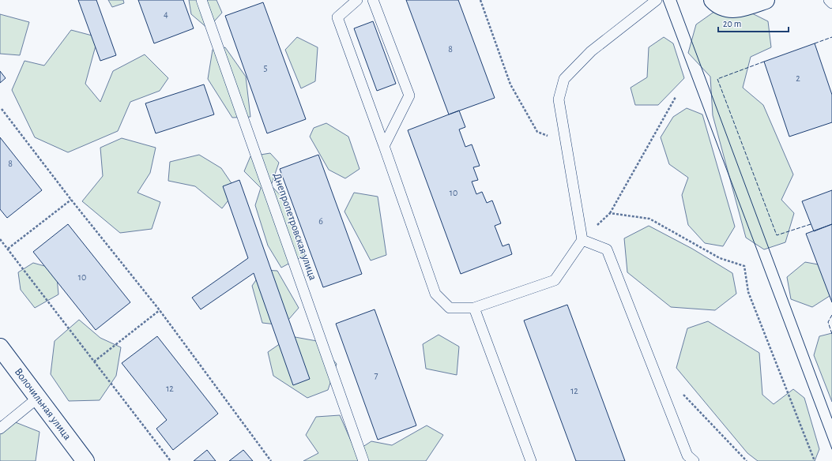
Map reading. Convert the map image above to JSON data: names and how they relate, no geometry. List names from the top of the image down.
{
  "streets": {
    "street": ["Волочильная улица"],
    "lane": ["Днепропетровская улица"]
  },
  "house_numbers": [
    "4",
    "8",
    "5",
    "2",
    "8",
    "10",
    "6",
    "10",
    "7",
    "12",
    "12"
  ],
  "scale_bar": "20 m"
}
